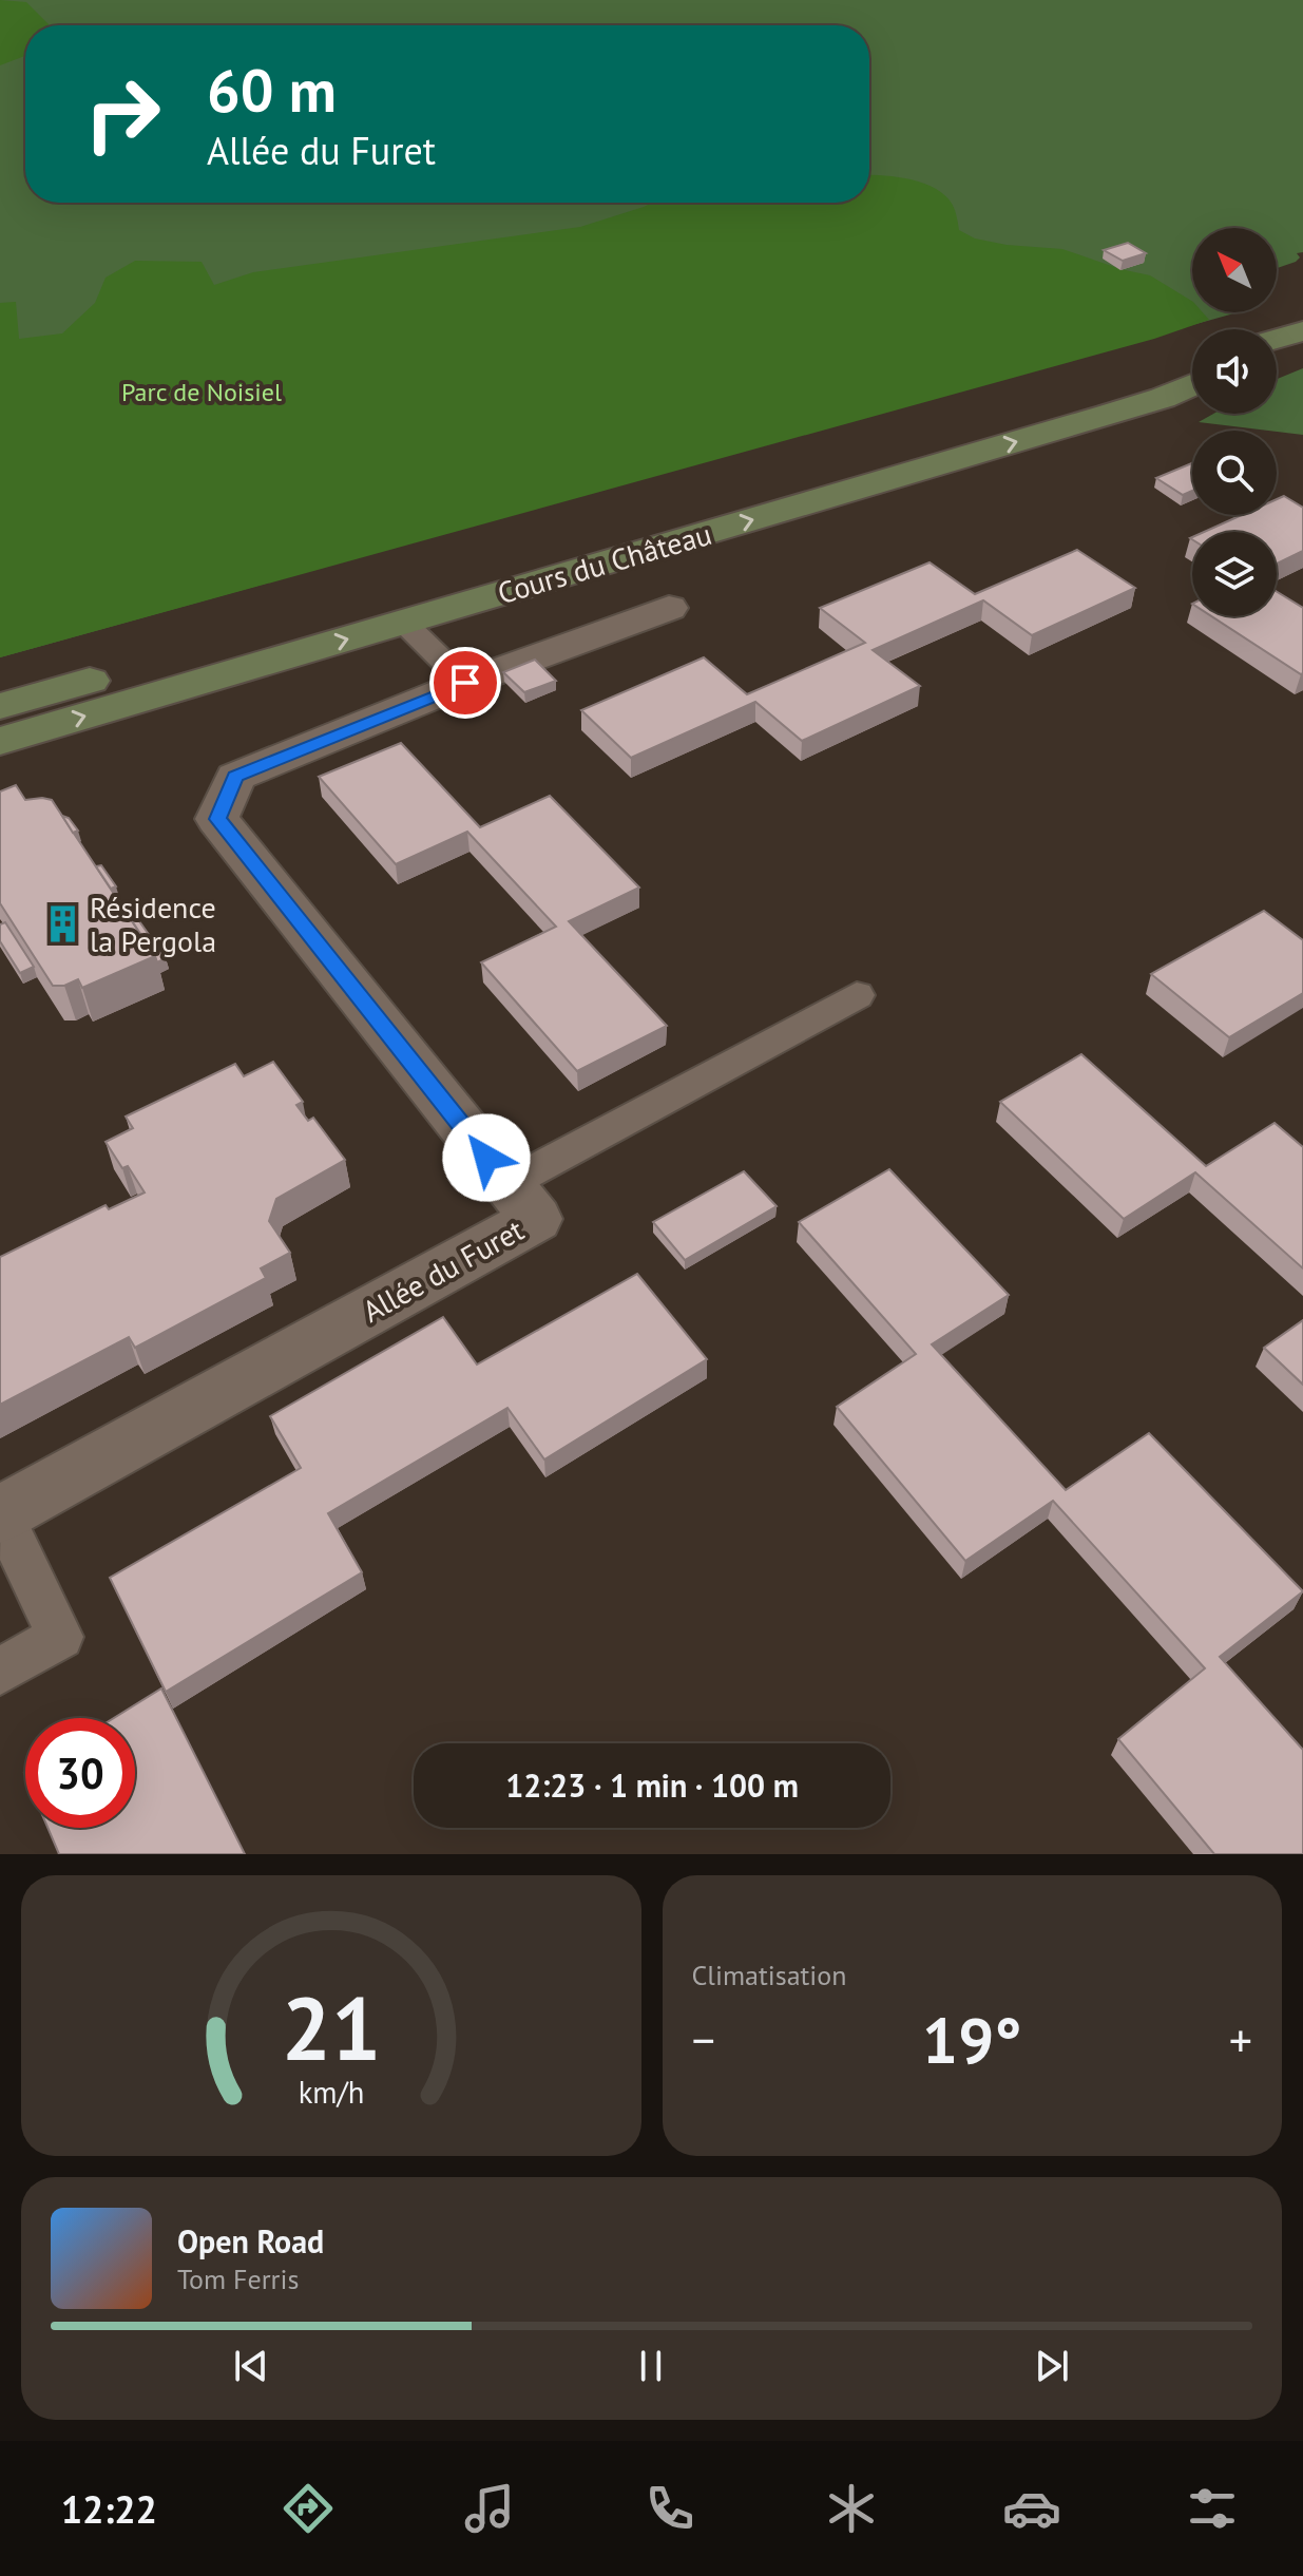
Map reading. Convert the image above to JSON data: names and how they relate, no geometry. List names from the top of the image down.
{
  "streets": {
    "main road": ["Cours du Château"],
    "street": ["Allée du Furet"]
  },
  "parks": ["Parc de Noisiel"],
  "places": {
    "building": ["Résidence la Pergola"]
  },
  "north": "top left",
  "page": {
    "turn": ["60 m", "Allée du Furet"],
    "limit": "30",
    "trip": "12:23 · 1 min · 100 m",
    "tile": "Climatisation",
    "heat": ["−", "19°", "+"],
    "song": ["Open Road", "Tom Ferris"],
    "tabs": "12:22",
    "gauge": ["21", "km/h"]
  }
}
